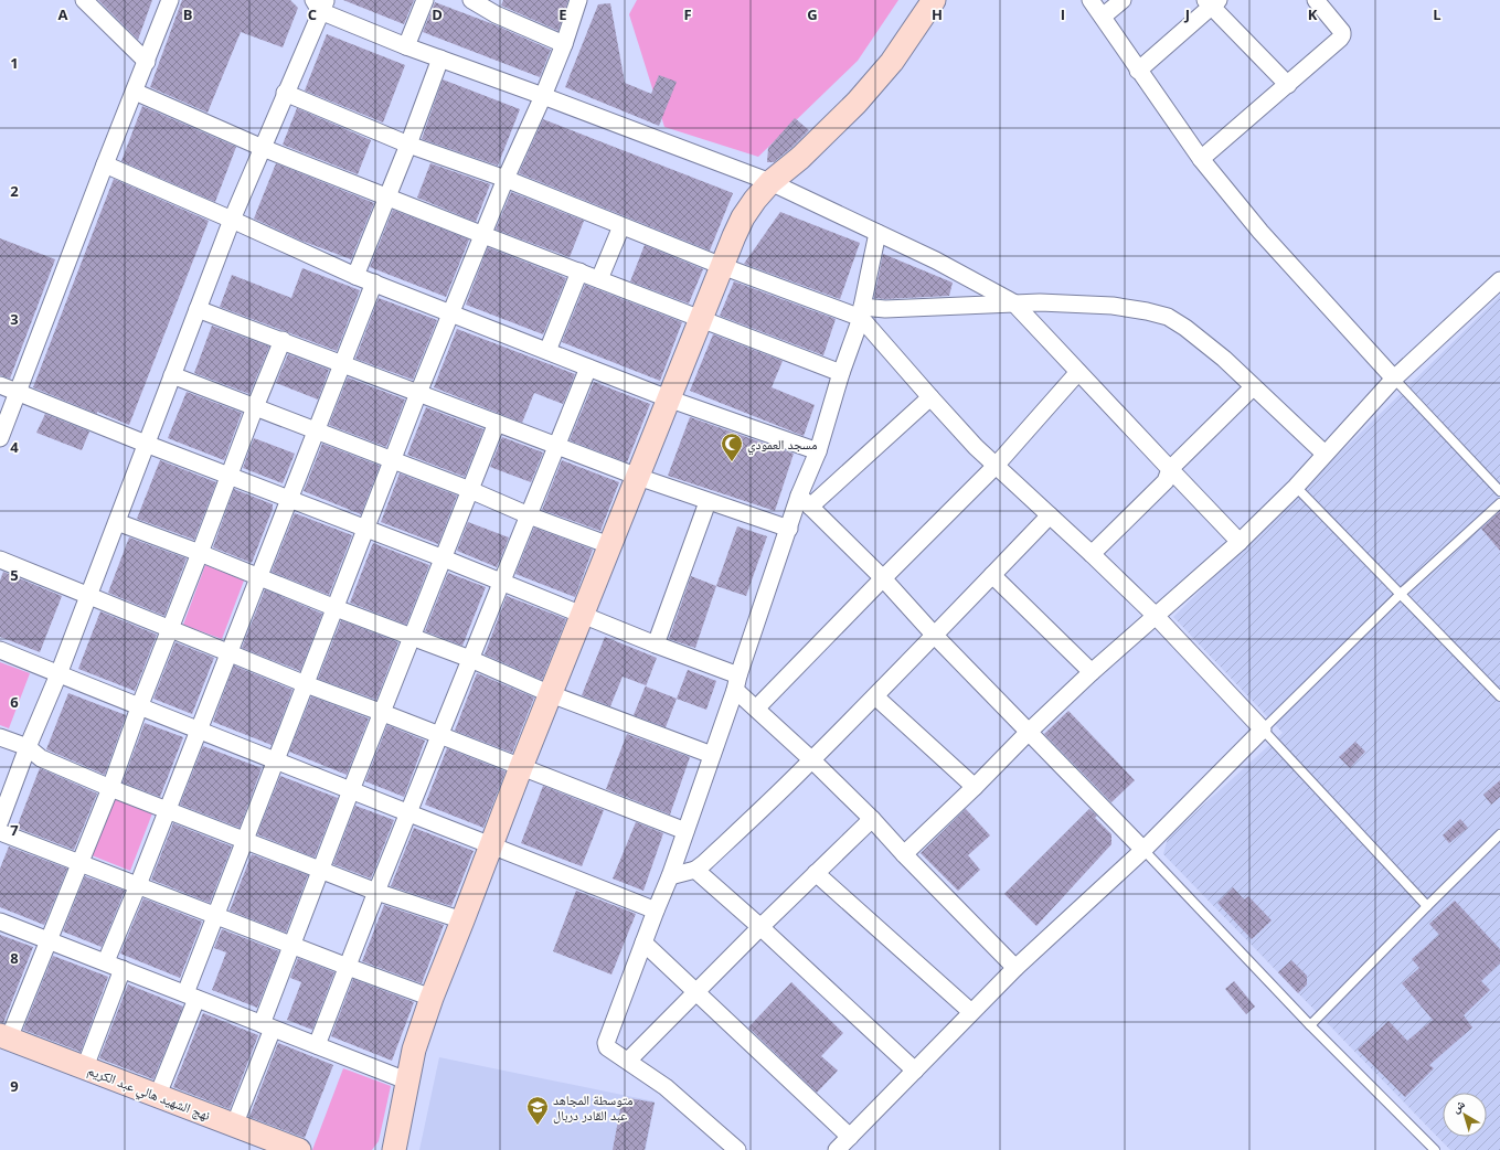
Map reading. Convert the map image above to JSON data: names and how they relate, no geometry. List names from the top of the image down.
{
  "streets": {
    "main road": ["نهج الشهيد هالي عبد الكريم"]
  },
  "places": {
    "mosque": ["مسجد العمودي"],
    "school or university": ["متوسطة المجاهد عبد القادر دربال"]
  },
  "north": "top left",
  "grid": {
    "columns": [
      "A",
      "B",
      "C",
      "D",
      "E",
      "F",
      "G",
      "H",
      "I",
      "J",
      "K",
      "L"
    ],
    "rows": [
      "1",
      "2",
      "3",
      "4",
      "5",
      "6",
      "7",
      "8",
      "9"
    ]
  }
}
